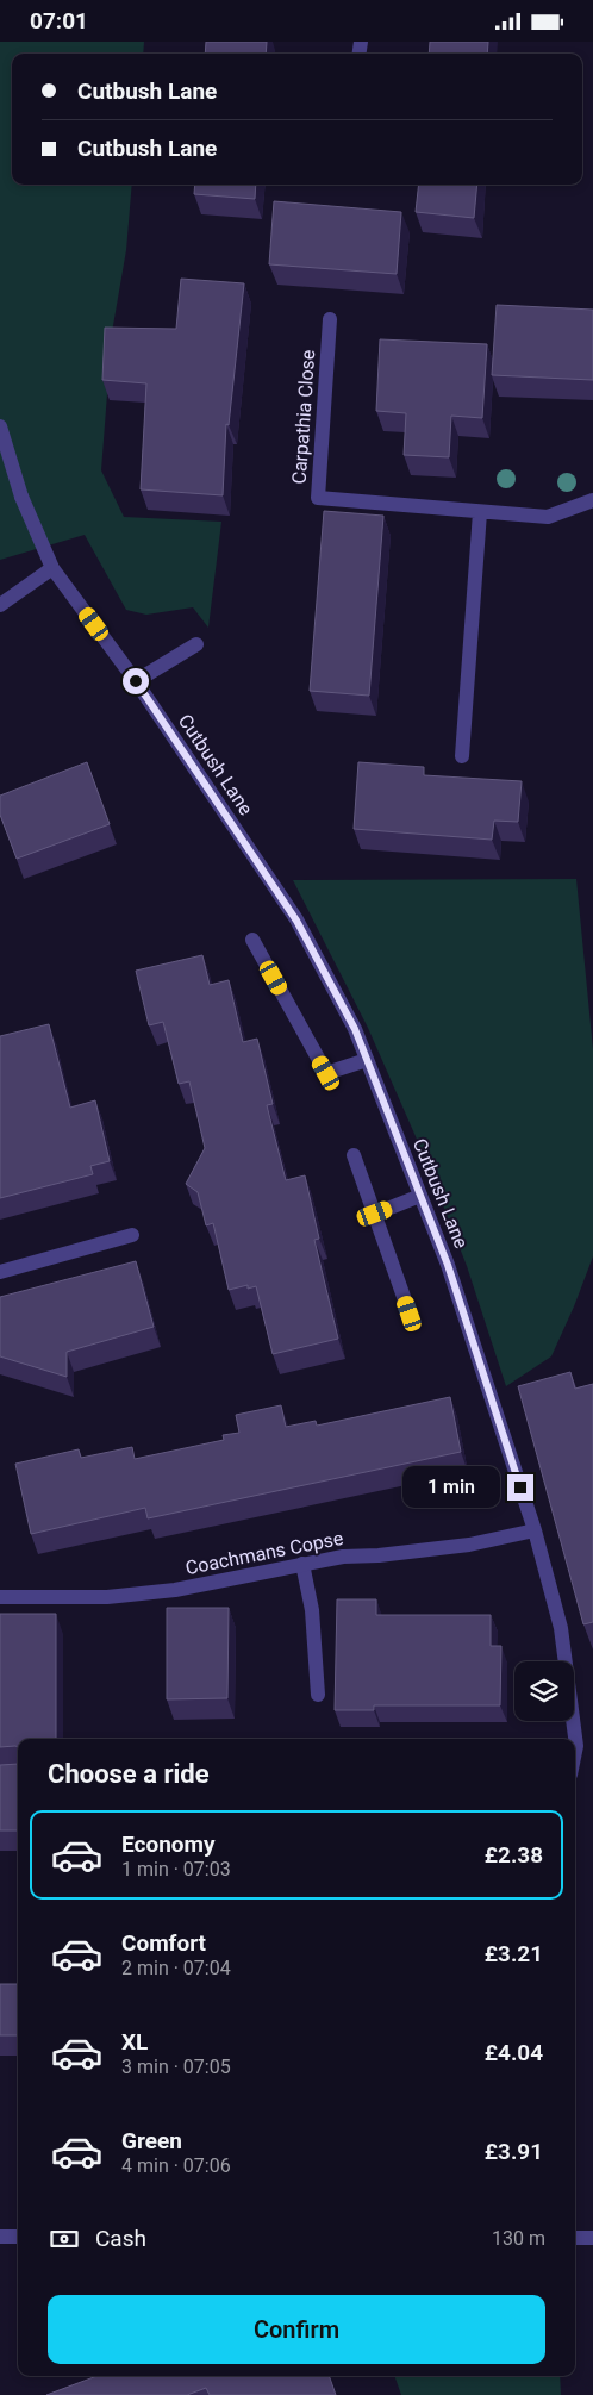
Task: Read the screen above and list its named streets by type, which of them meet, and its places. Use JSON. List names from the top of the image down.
{
  "streets": {
    "street": ["Carpathia Close", "Cutbush Lane", "Coachmans Copse"]
  },
  "crossings": [
    ["Cutbush Lane", "Coachmans Copse"]
  ],
  "page": {
    "status": "07:01",
    "banner": ["Cutbush Lane", "Cutbush Lane"],
    "bubble": "1 min",
    "heading": "Choose a ride",
    "list": [
      {
        "name": "Economy",
        "note": "1 min · 07:03",
        "value": "£2.38"
      },
      {
        "name": "Comfort",
        "note": "2 min · 07:04",
        "value": "£3.21"
      },
      {
        "name": "XL",
        "note": "3 min · 07:05",
        "value": "£4.04"
      },
      {
        "name": "Green",
        "note": "4 min · 07:06",
        "value": "£3.91"
      }
    ],
    "pay": ["Cash", "130 m"],
    "buttons": "Confirm"
  }
}
